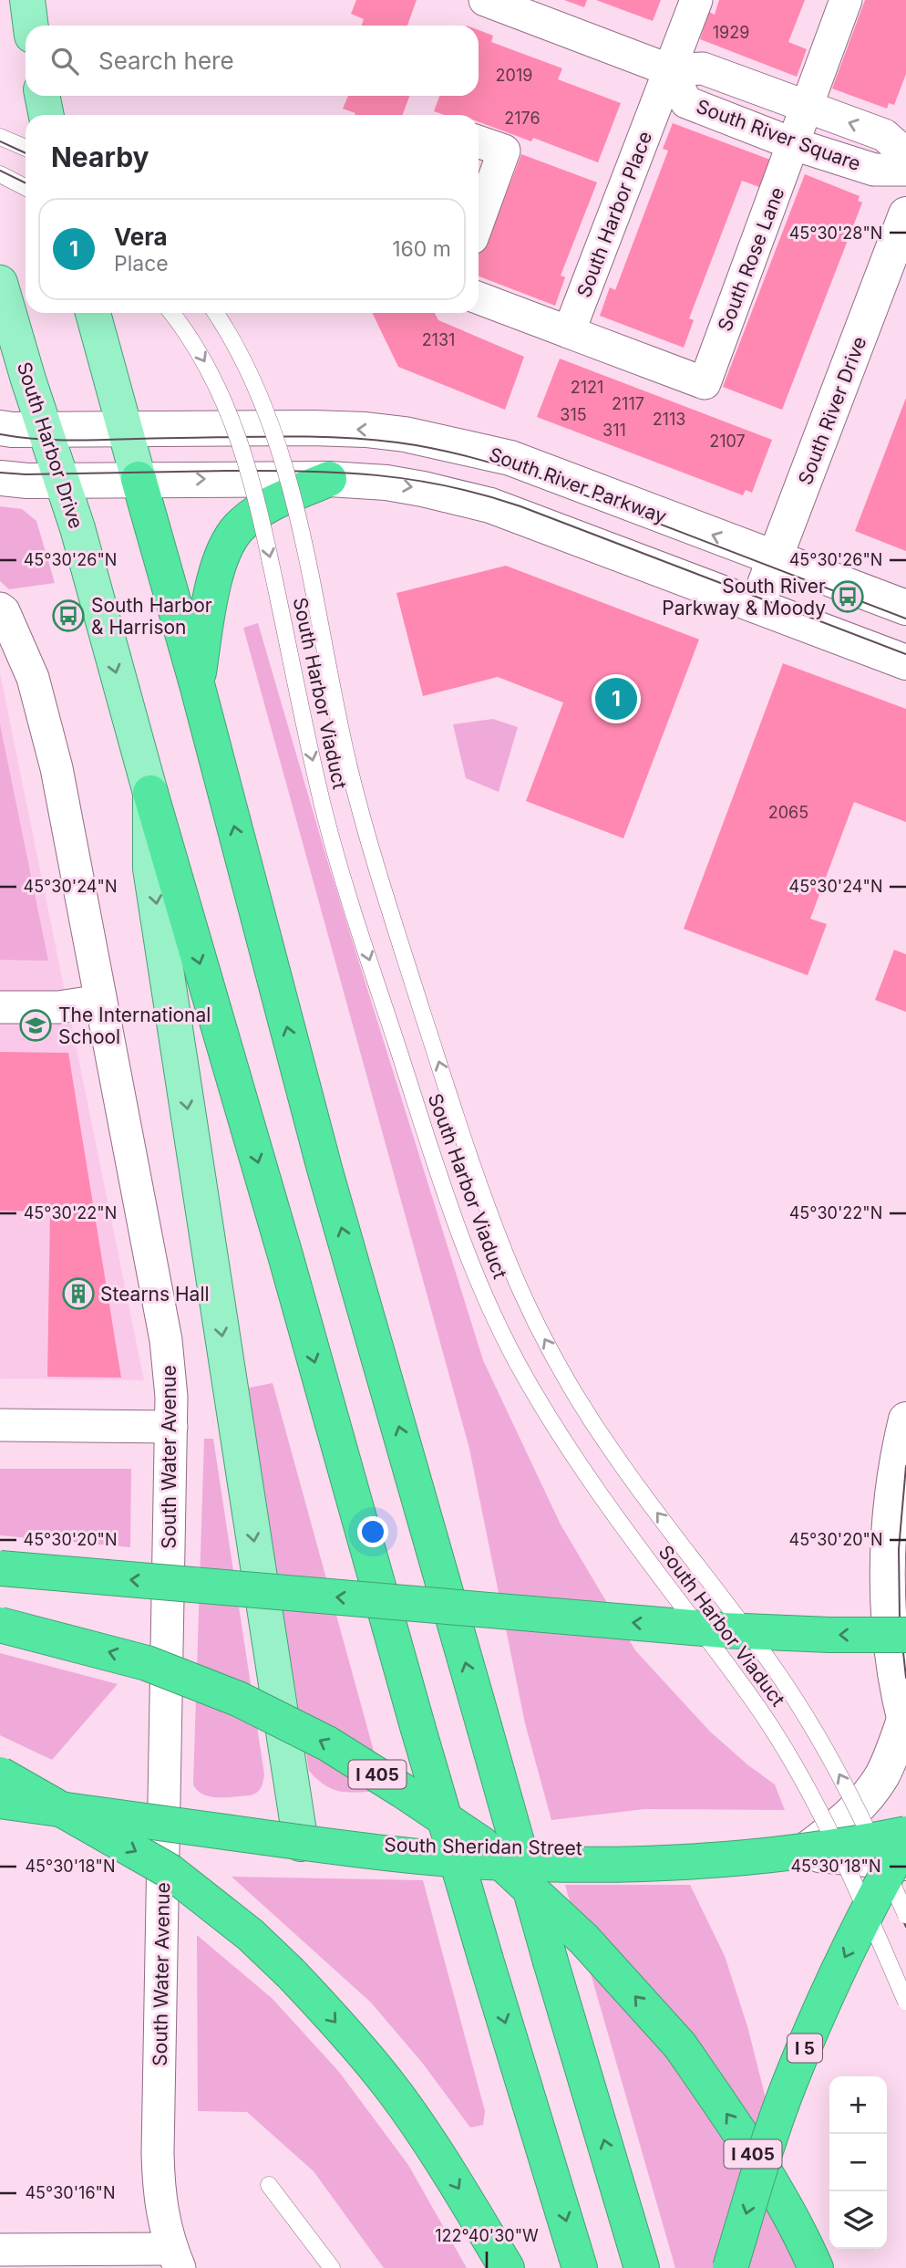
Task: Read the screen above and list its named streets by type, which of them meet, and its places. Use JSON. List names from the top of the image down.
{
  "streets": {
    "highway": ["I 405", "I 5"],
    "main road": ["South Harbor Drive"],
    "street": [
      "South River Square",
      "South Harbor Place",
      "South Rose Lane",
      "South River Drive",
      "South River Parkway",
      "South Water Avenue",
      "South Sheridan Street"
    ],
    "lane": ["South Harbor Viaduct"]
  },
  "crossings": [
    ["South River Square", "South Harbor Place"],
    ["South River Square", "South Rose Lane"],
    ["South Harbor Place", "South Rose Lane"],
    ["South River Drive", "South River Parkway"],
    ["South Harbor Drive", "South River Parkway"],
    ["South Harbor Drive", "South Sheridan Street"],
    ["South Water Avenue", "South Sheridan Street"]
  ],
  "one_way": ["South Harbor Drive"],
  "places": {
    "bus stop": ["South River Parkway & Moody", "South Harbor & Harrison"],
    "school or university": ["The International School"],
    "building": ["Stearns Hall"]
  },
  "house_numbers": [
    "1929",
    "2019",
    "2176",
    "2131",
    "2121",
    "2117",
    "315",
    "2113",
    "311",
    "2107",
    "2065"
  ],
  "page": {
    "search": "Search here",
    "heading": "Nearby",
    "list": [
      {
        "mark": "1",
        "name": "Vera",
        "note": "Place",
        "value": "160 m"
      }
    ],
    "pins": "1",
    "map_buttons": ["+", "−"]
  },
  "coordinates": [
    "45°30'28\"N",
    "45°30'26\"N",
    "45°30'24\"N",
    "45°30'22\"N",
    "45°30'20\"N",
    "45°30'18\"N",
    "45°30'16\"N",
    "122°40'30\"W"
  ]
}
